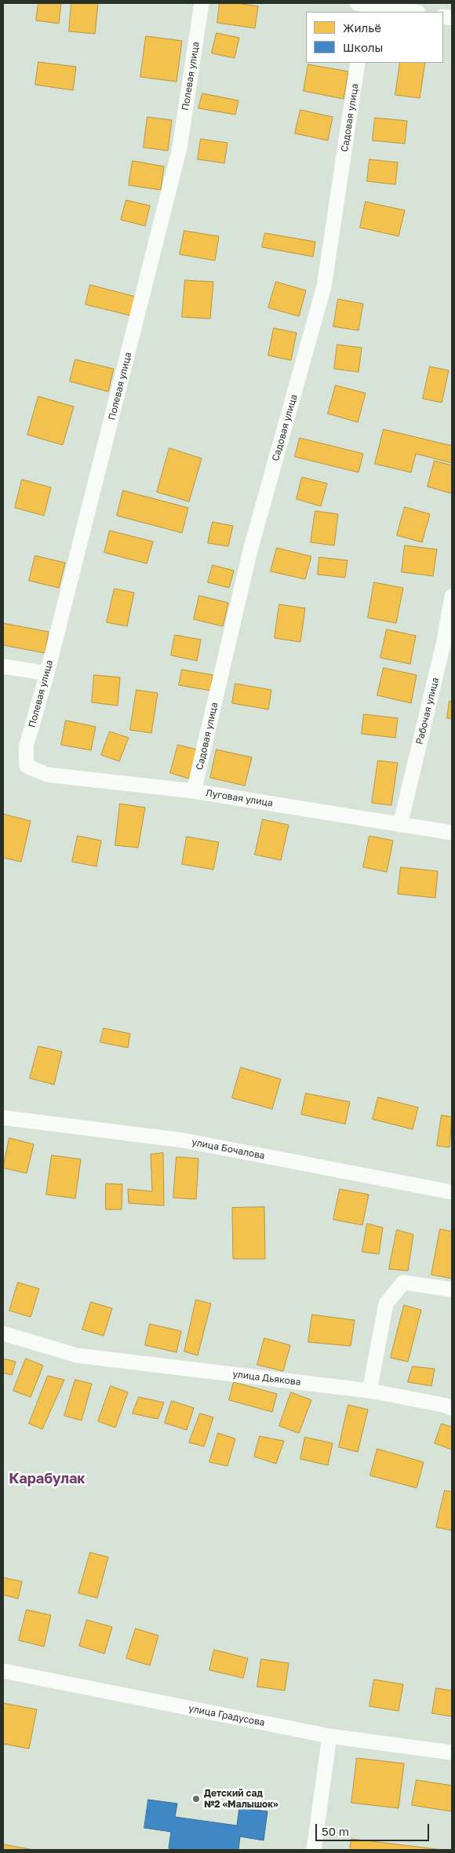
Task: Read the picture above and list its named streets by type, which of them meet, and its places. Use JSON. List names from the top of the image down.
{
  "streets": {
    "street": [
      "Полевая улица",
      "Садовая улица",
      "Рабочая улица",
      "Луговая улица",
      "улица Бочалова",
      "улица Дьякова",
      "улица Градусова"
    ]
  },
  "crossings": [
    ["Полевая улица", "Луговая улица"],
    ["Садовая улица", "Луговая улица"],
    ["Рабочая улица", "Луговая улица"]
  ],
  "districts": ["Карабулак"],
  "places": ["Детский сад №2 «Малышок»"],
  "legend": ["Жильё", "Школы"],
  "scale_bar": "50 m"
}
